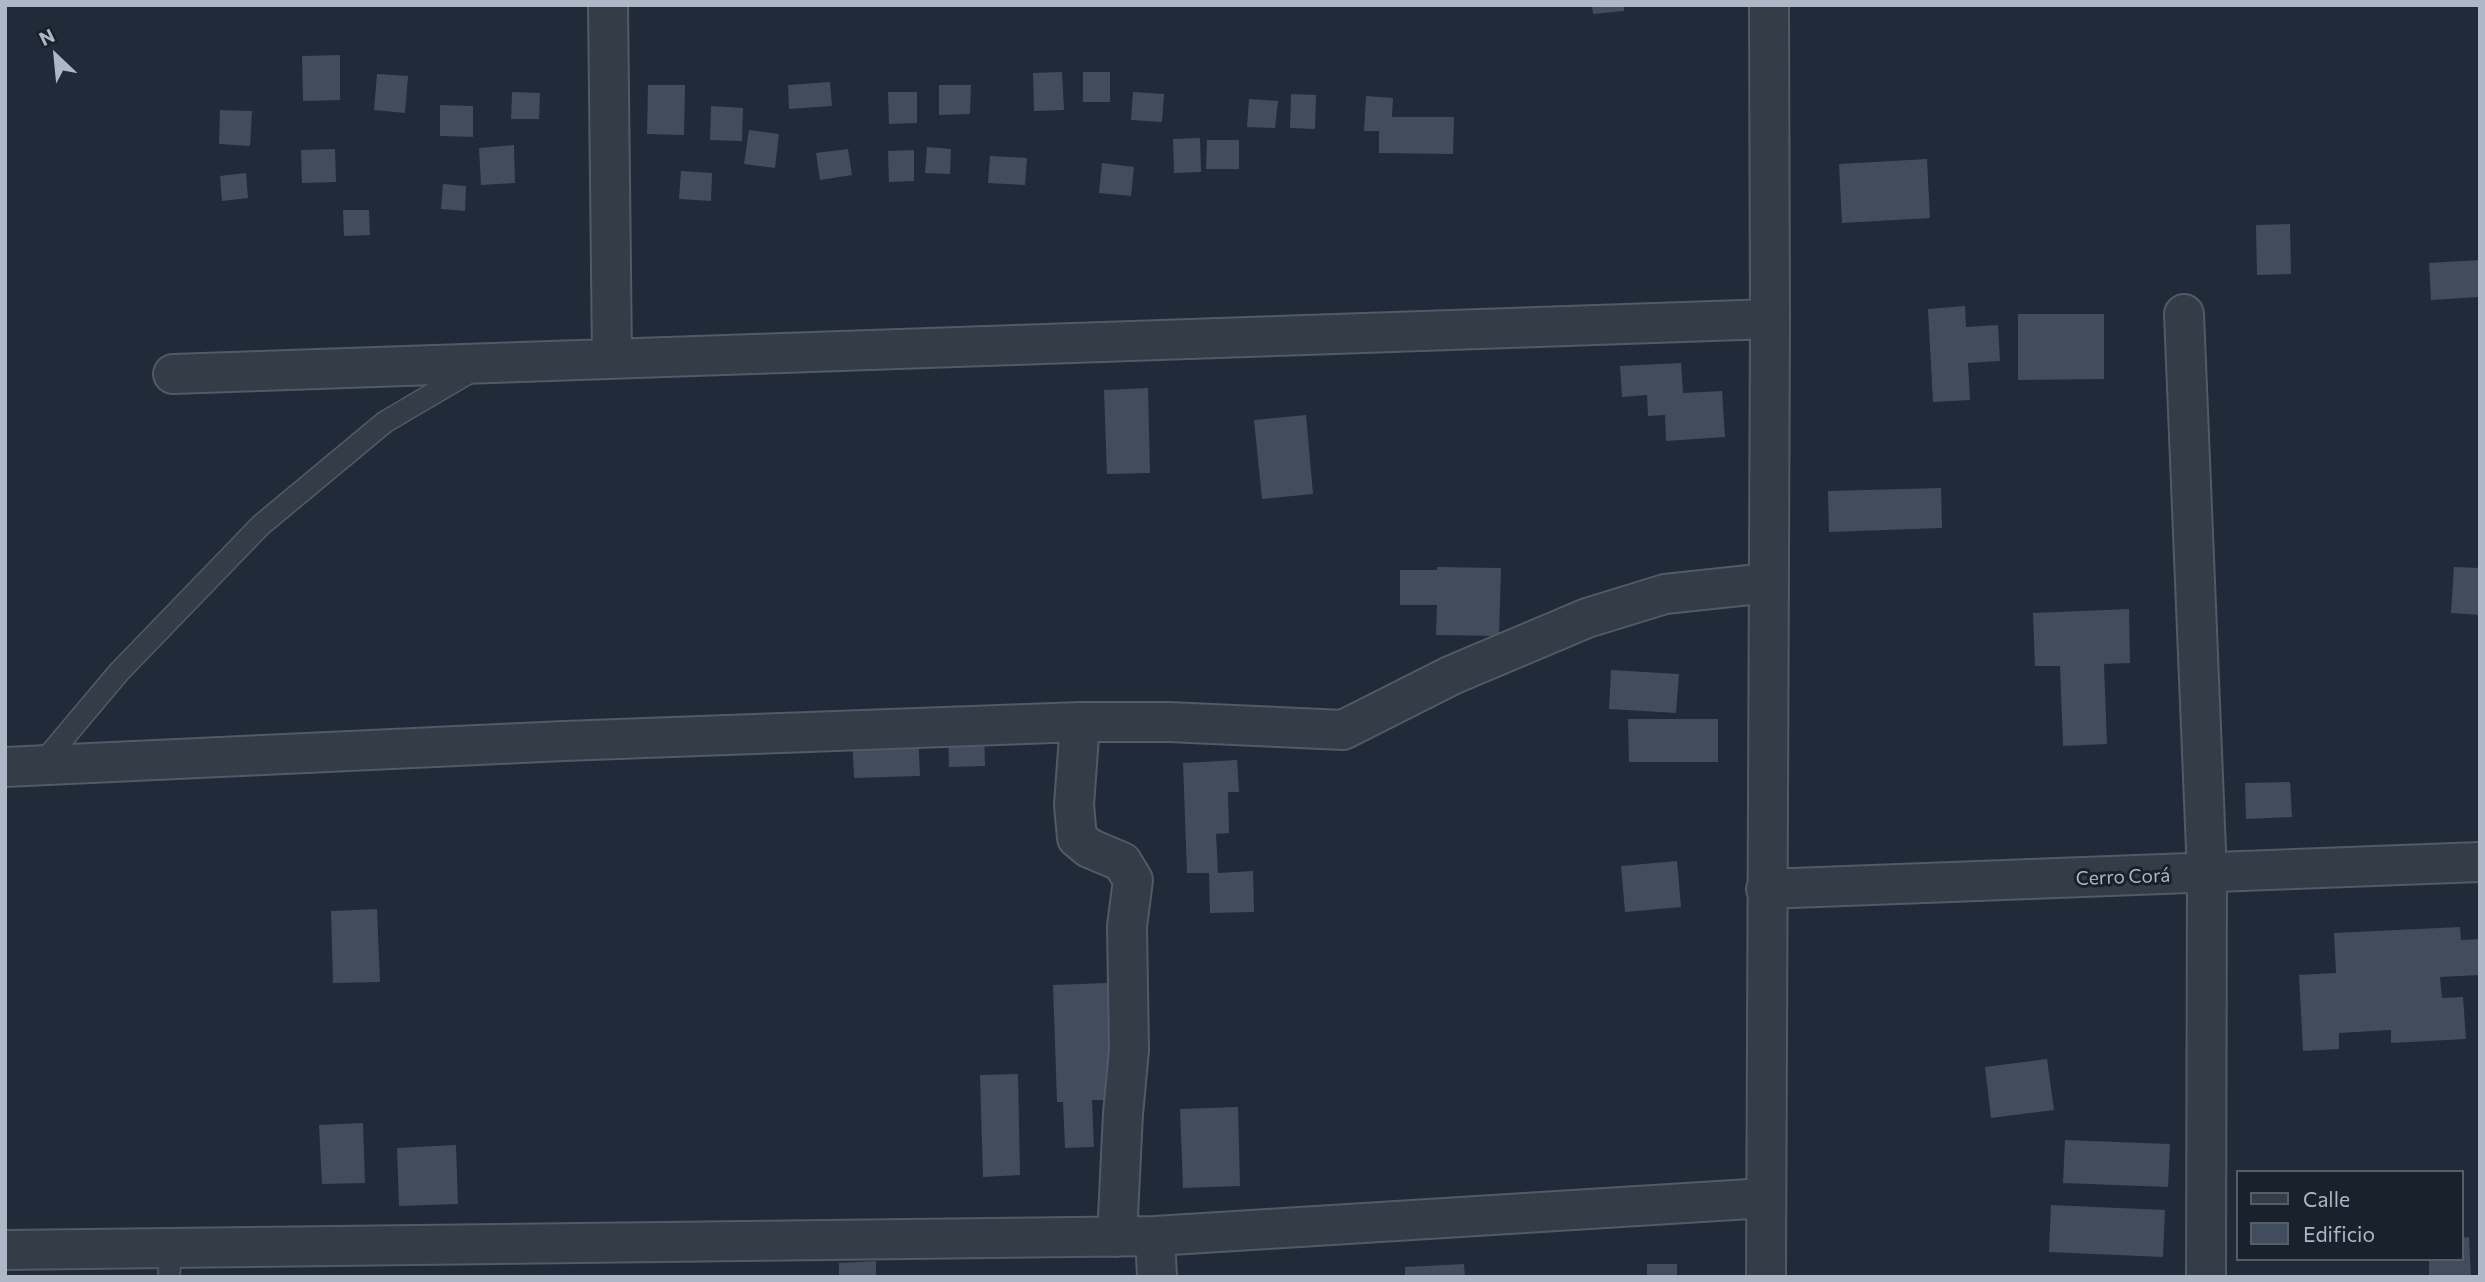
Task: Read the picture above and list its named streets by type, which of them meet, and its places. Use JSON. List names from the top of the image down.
{
  "streets": {
    "street": ["Cerro Corá"]
  },
  "legend": ["Calle", "Edificio"],
  "north": "top left"
}
